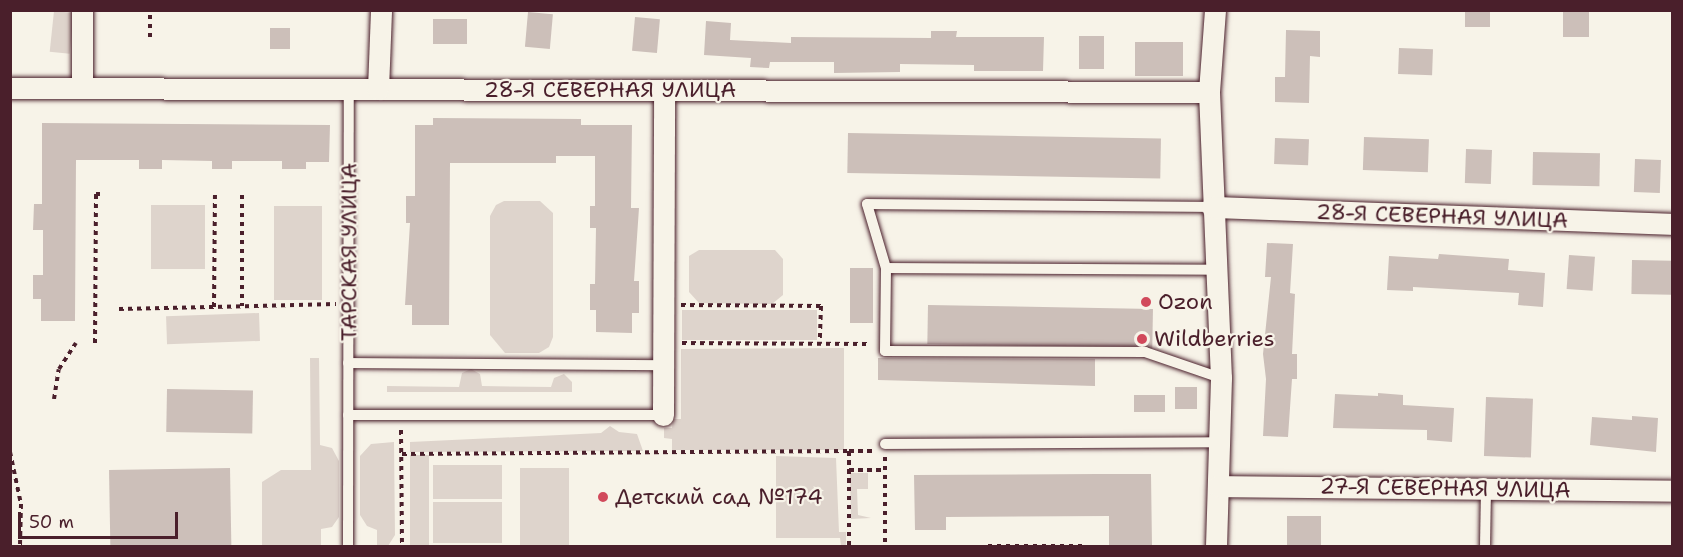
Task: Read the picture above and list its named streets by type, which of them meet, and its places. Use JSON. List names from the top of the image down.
{
  "streets": {
    "street": ["28-Я СЕВЕРНАЯ УЛИЦА", "27-Я СЕВЕРНАЯ УЛИЦА"],
    "lane": ["ТАРСКАЯ УЛИЦА"]
  },
  "crossings": [
    ["28-Я СЕВЕРНАЯ УЛИЦА", "ТАРСКАЯ УЛИЦА"]
  ],
  "places": ["Ozon", "Wildberries", "Детский сад №174"],
  "scale_bar": "50 m"
}
